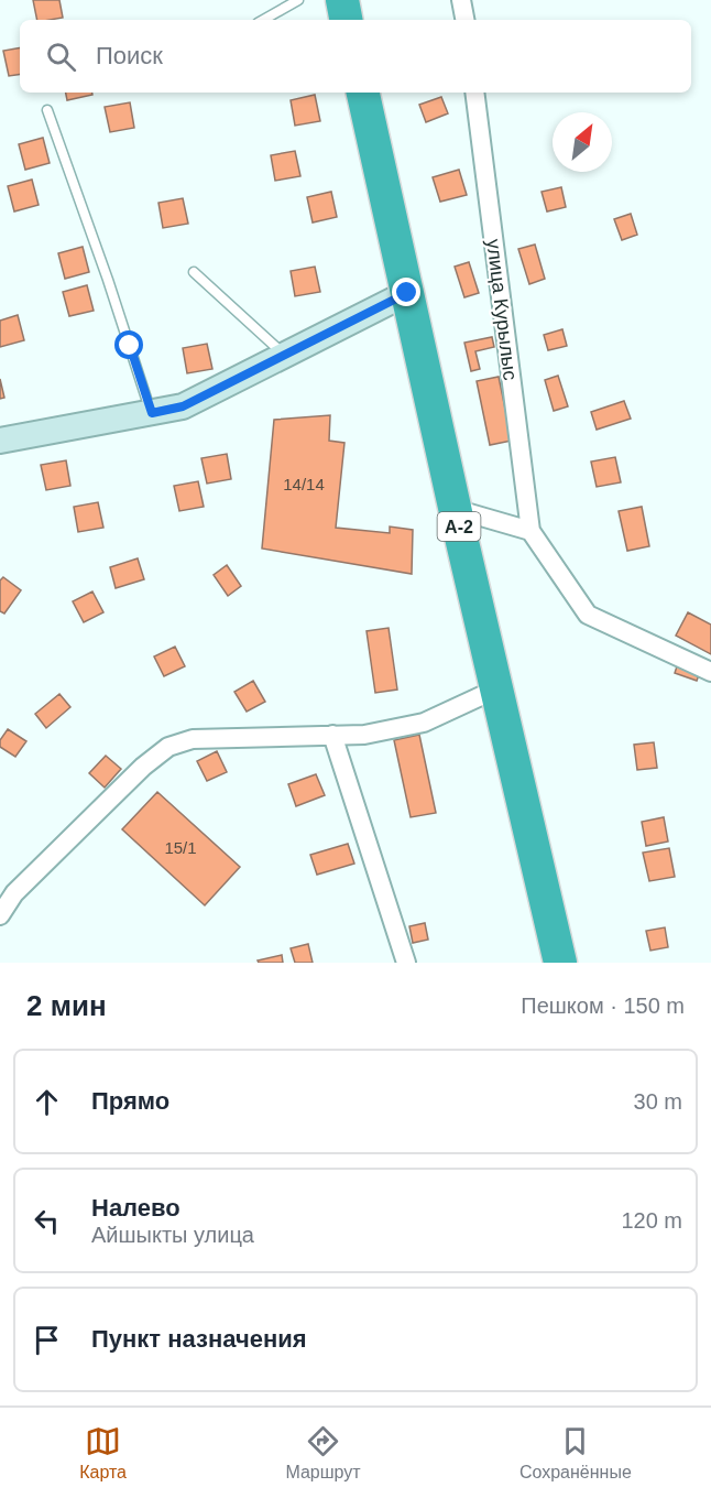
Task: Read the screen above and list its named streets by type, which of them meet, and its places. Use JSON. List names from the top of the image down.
{
  "streets": {
    "highway": ["A-2"],
    "street": ["улица Курылыс"]
  },
  "house_numbers": ["14/14", "15/1"],
  "north": "top right",
  "page": {
    "search": "Поиск",
    "heading": ["2 мин", "Пешком · 150 m"],
    "list": [
      ["Прямо", "30 m"],
      ["Налево", "Айшыкты улица", "120 m"],
      "Пункт назначения"
    ],
    "nav": ["Карта", "Маршрут", "Сохранённые"]
  }
}
